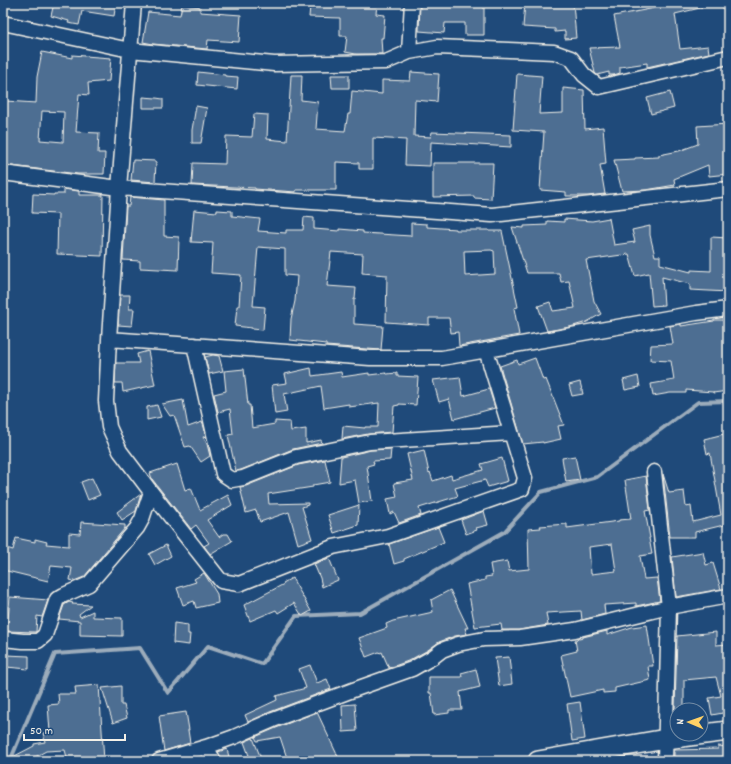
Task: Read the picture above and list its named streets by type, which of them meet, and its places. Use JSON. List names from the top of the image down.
{
  "scale_bar": "50 m",
  "north": "left"
}
